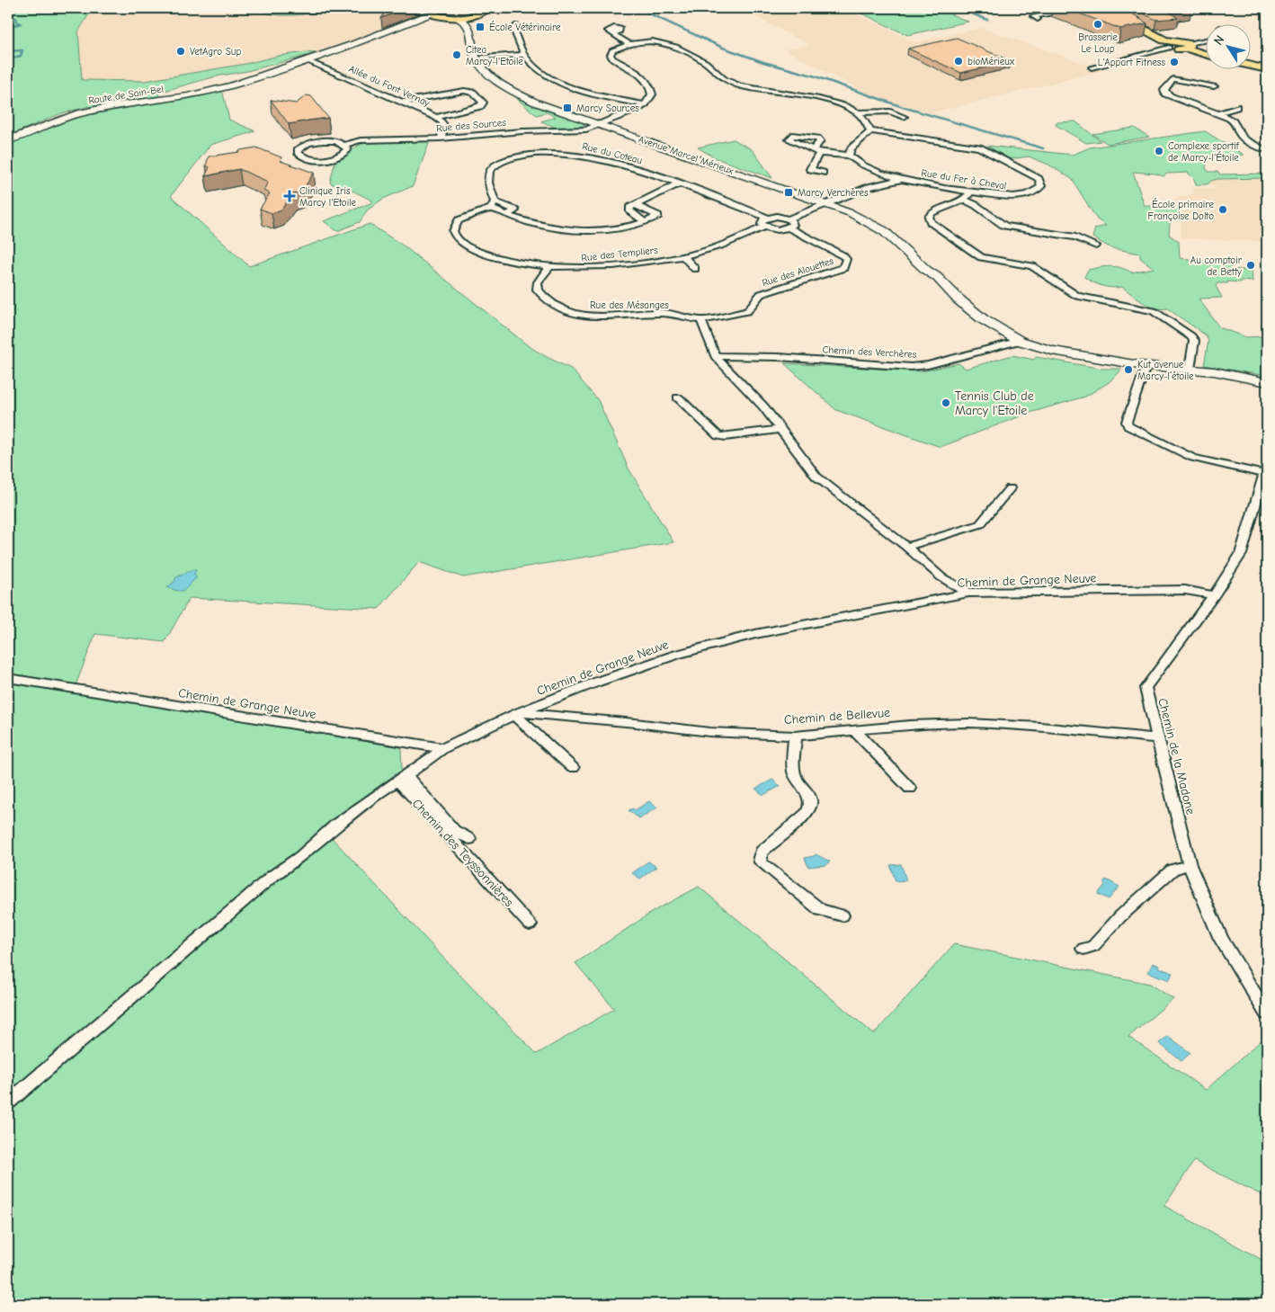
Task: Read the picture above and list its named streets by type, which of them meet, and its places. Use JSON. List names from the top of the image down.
{
  "streets": {
    "main road": ["Route de Sain-Bel", "Avenue Marcel Mérieux"],
    "street": [
      "Allée du Font Vernay",
      "Rue des Sources",
      "Rue du Coteau",
      "Rue du Fer à Cheval",
      "Rue des Templiers",
      "Rue des Alouettes",
      "Rue des Mésanges",
      "Chemin des Verchères",
      "Chemin de Grange Neuve",
      "Chemin de Bellevue",
      "Chemin de la Madone",
      "Chemin des Teyssonnières"
    ]
  },
  "crossings": [
    ["Allée du Font Vernay", "Route de Sain-Bel"],
    ["Allée du Font Vernay", "Rue des Sources"],
    ["Route de Sain-Bel", "Avenue Marcel Mérieux"],
    ["Rue des Sources", "Avenue Marcel Mérieux"],
    ["Rue du Coteau", "Rue des Templiers"],
    ["Avenue Marcel Mérieux", "Chemin des Verchères"],
    ["Rue des Templiers", "Rue des Mésanges"],
    ["Rue des Alouettes", "Rue des Mésanges"],
    ["Chemin de Grange Neuve", "Chemin de Bellevue"],
    ["Chemin de Grange Neuve", "Chemin de la Madone"],
    ["Chemin de Bellevue", "Chemin de la Madone"]
  ],
  "places": {
    "other": [
      "Brasserie Le Loup",
      "VetAgro Sup",
      "Citea Marcy-l'Etoile",
      "bioMérieux",
      "L'Appart Fitness",
      "Complexe sportif de Marcy-l'Étoile",
      "École primaire Françoise Dolto",
      "Au comptoir de Betty",
      "Kut avenue Marcy-l’étoile",
      "Tennis Club de Marcy l'Etoile"
    ],
    "transit": ["École Vétérinaire", "Marcy Sources", "Marcy Verchères"],
    "health": ["Clinique Iris Marcy l'Etoile"]
  },
  "north": "top left"
}
